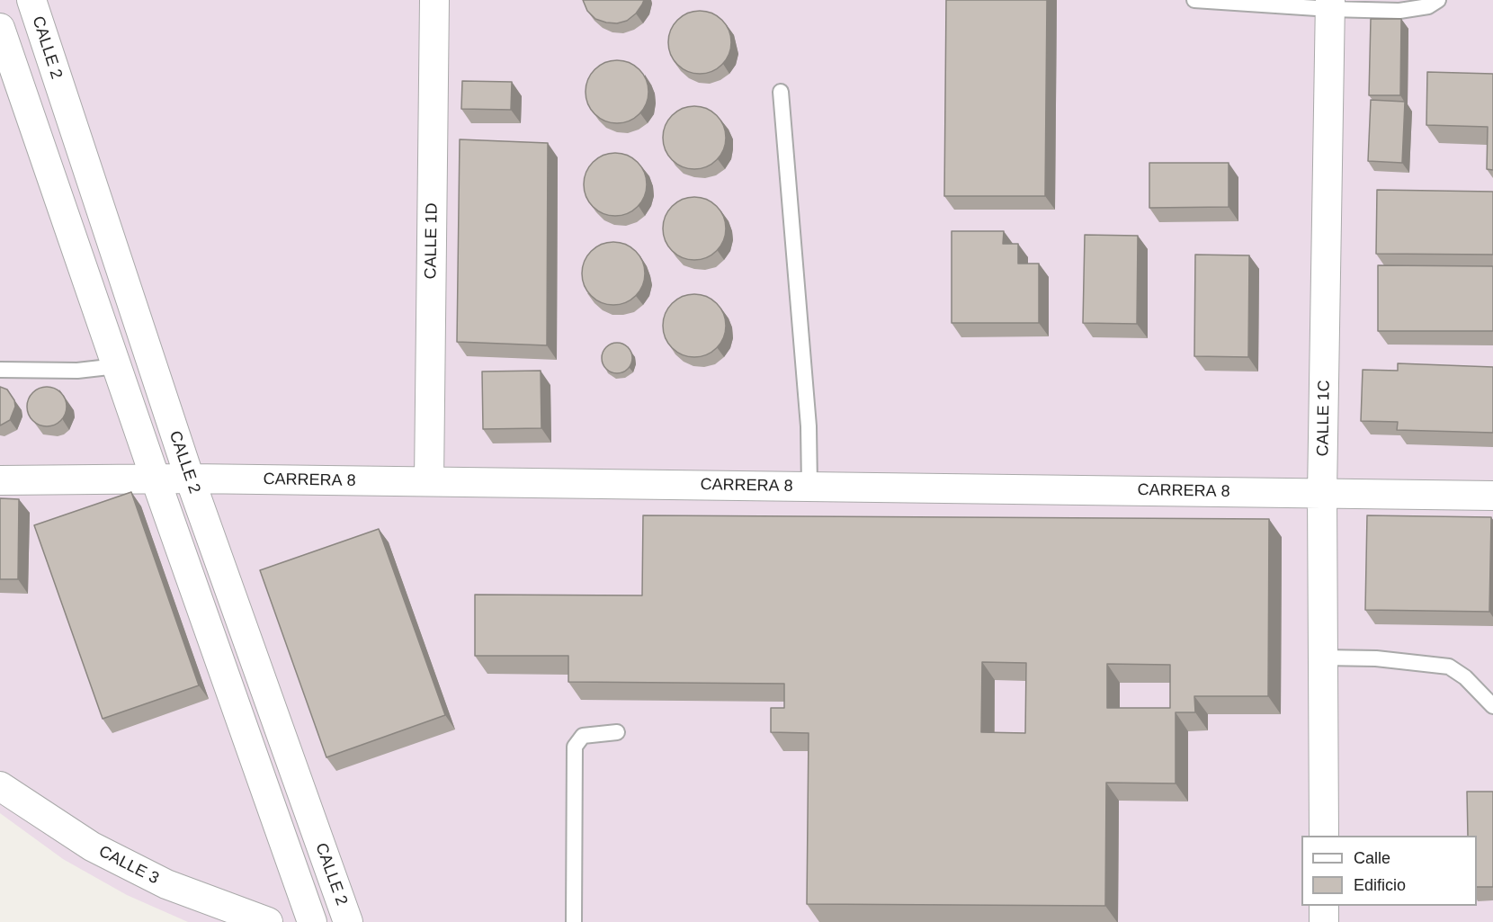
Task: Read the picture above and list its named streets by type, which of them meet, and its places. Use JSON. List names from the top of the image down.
{
  "streets": {
    "street": [
      "CALLE 2",
      "CALLE 1D",
      "CALLE 1C",
      "CARRERA 8",
      "CALLE 3"
    ]
  },
  "crossings": [
    ["CALLE 2", "CARRERA 8"],
    ["CALLE 1D", "CARRERA 8"],
    ["CALLE 1C", "CARRERA 8"]
  ],
  "legend": ["Calle", "Edificio"]
}
